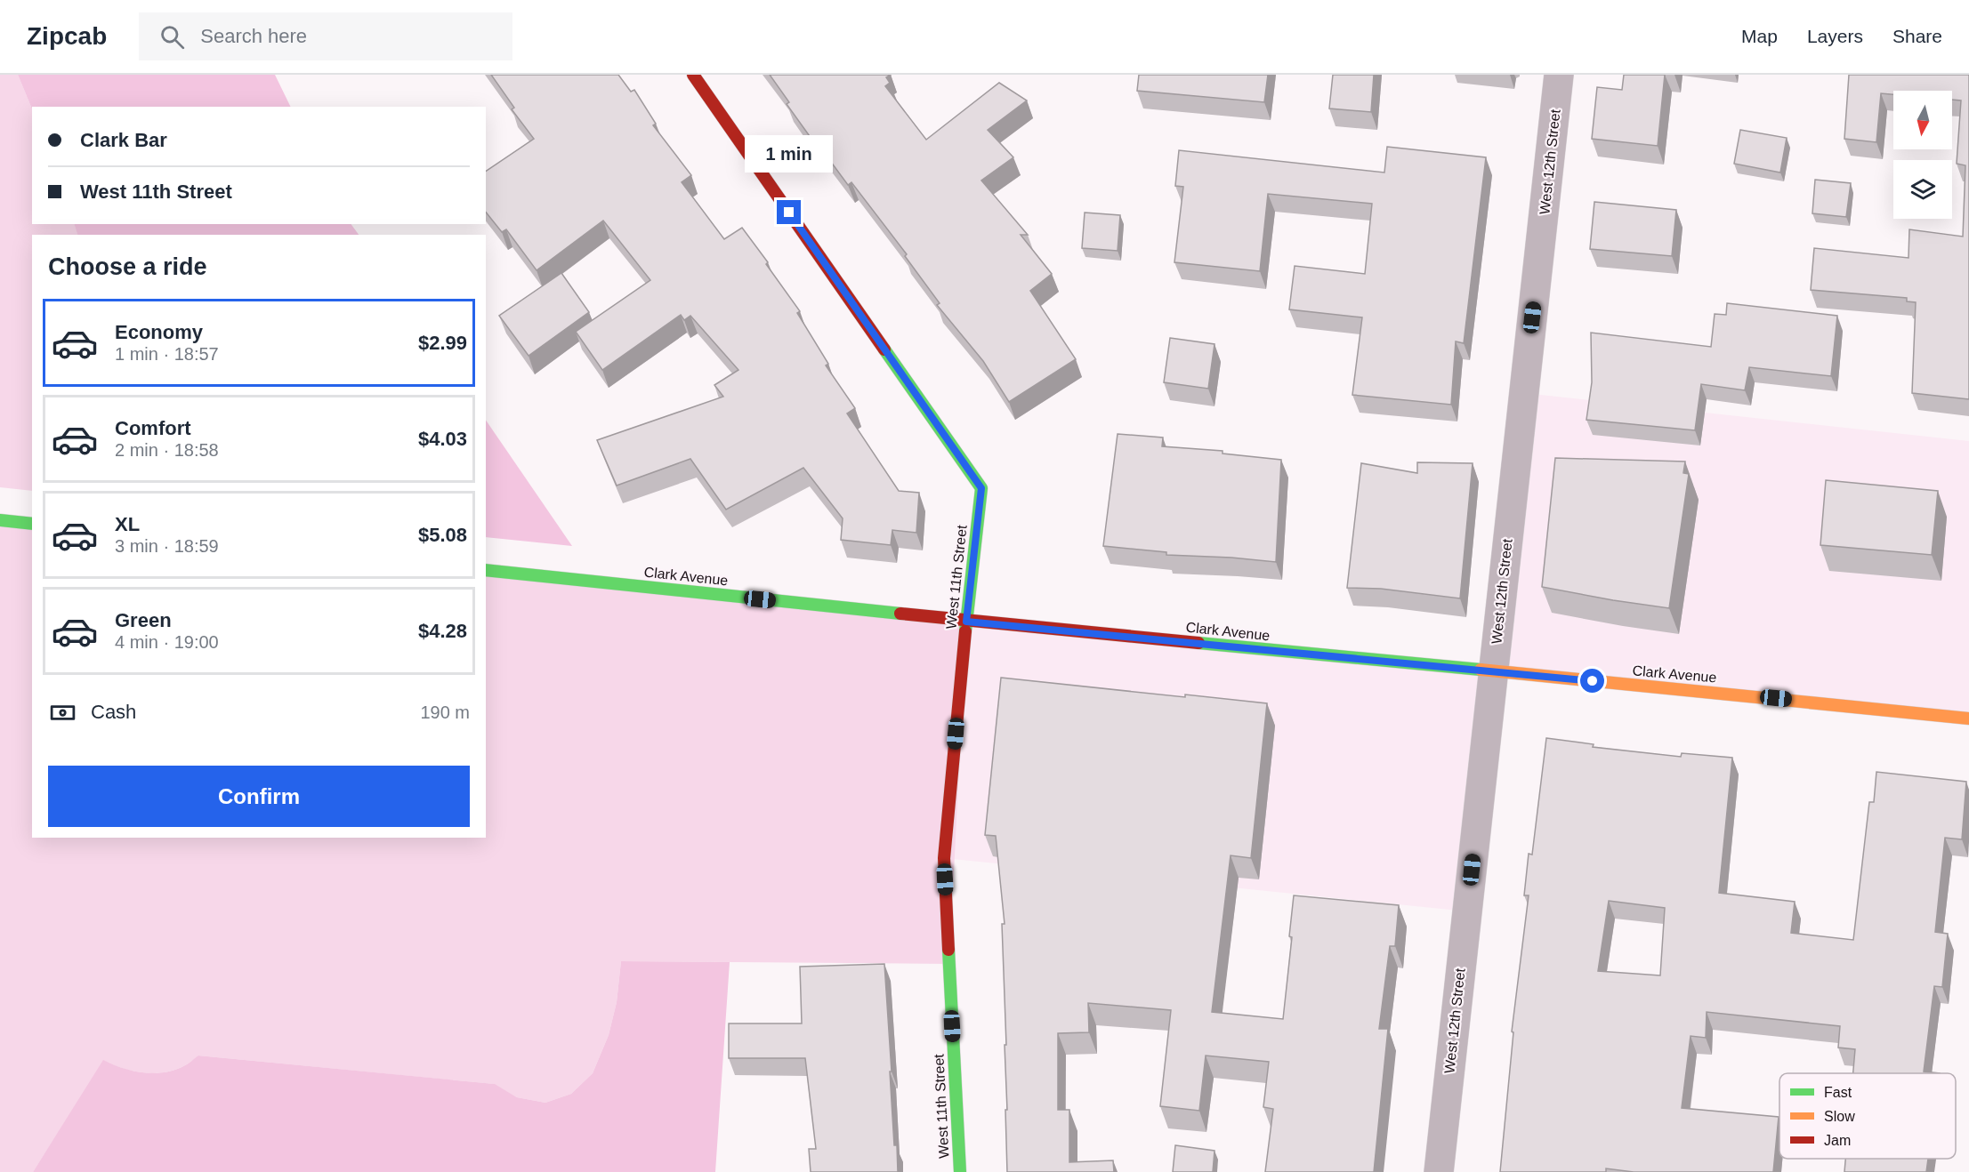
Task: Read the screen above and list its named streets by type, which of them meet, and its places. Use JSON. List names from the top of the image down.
{
  "streets": {
    "street": ["West 12th Street", "Clark Avenue", "West 11th Street"]
  },
  "crossings": [
    ["West 12th Street", "Clark Avenue"],
    ["Clark Avenue", "West 11th Street"]
  ],
  "legend": ["Fast", "Slow", "Jam"],
  "north": "bottom",
  "page": {
    "header": "Zipcab",
    "search": "Search here",
    "nav": ["Map", "Layers", "Share"],
    "banner": ["Clark Bar", "West 11th Street"],
    "bubble": "1 min",
    "heading": "Choose a ride",
    "list": [
      {
        "name": "Economy",
        "note": "1 min · 18:57",
        "value": "$2.99"
      },
      {
        "name": "Comfort",
        "note": "2 min · 18:58",
        "value": "$4.03"
      },
      {
        "name": "XL",
        "note": "3 min · 18:59",
        "value": "$5.08"
      },
      {
        "name": "Green",
        "note": "4 min · 19:00",
        "value": "$4.28"
      }
    ],
    "pay": ["Cash", "190 m"],
    "buttons": "Confirm"
  }
}
